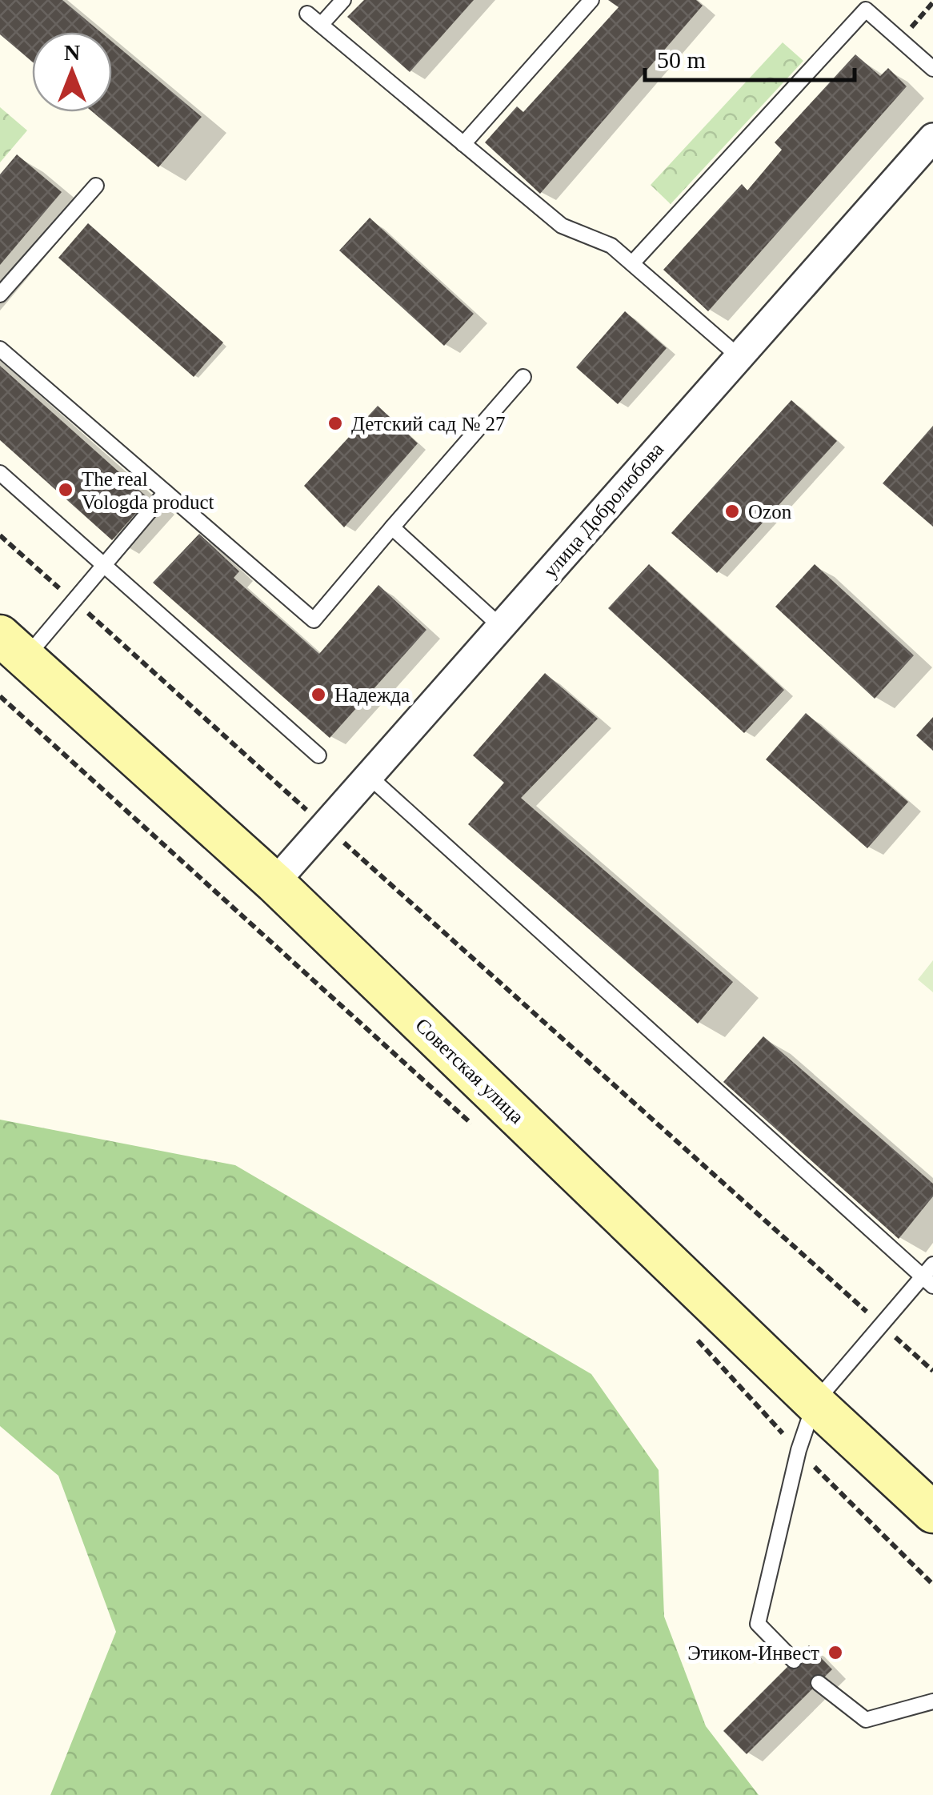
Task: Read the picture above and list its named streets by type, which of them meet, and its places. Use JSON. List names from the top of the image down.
{
  "streets": {
    "main road": ["Советская улица"],
    "street": ["улица Добролюбова"]
  },
  "crossings": [
    ["улица Добролюбова", "Советская улица"]
  ],
  "places": [
    "Детский сад № 27",
    "The real Vologda product",
    "Ozon",
    "Надежда",
    "Этиком-Инвест"
  ],
  "scale_bar": "50 m",
  "north": "top"
}
